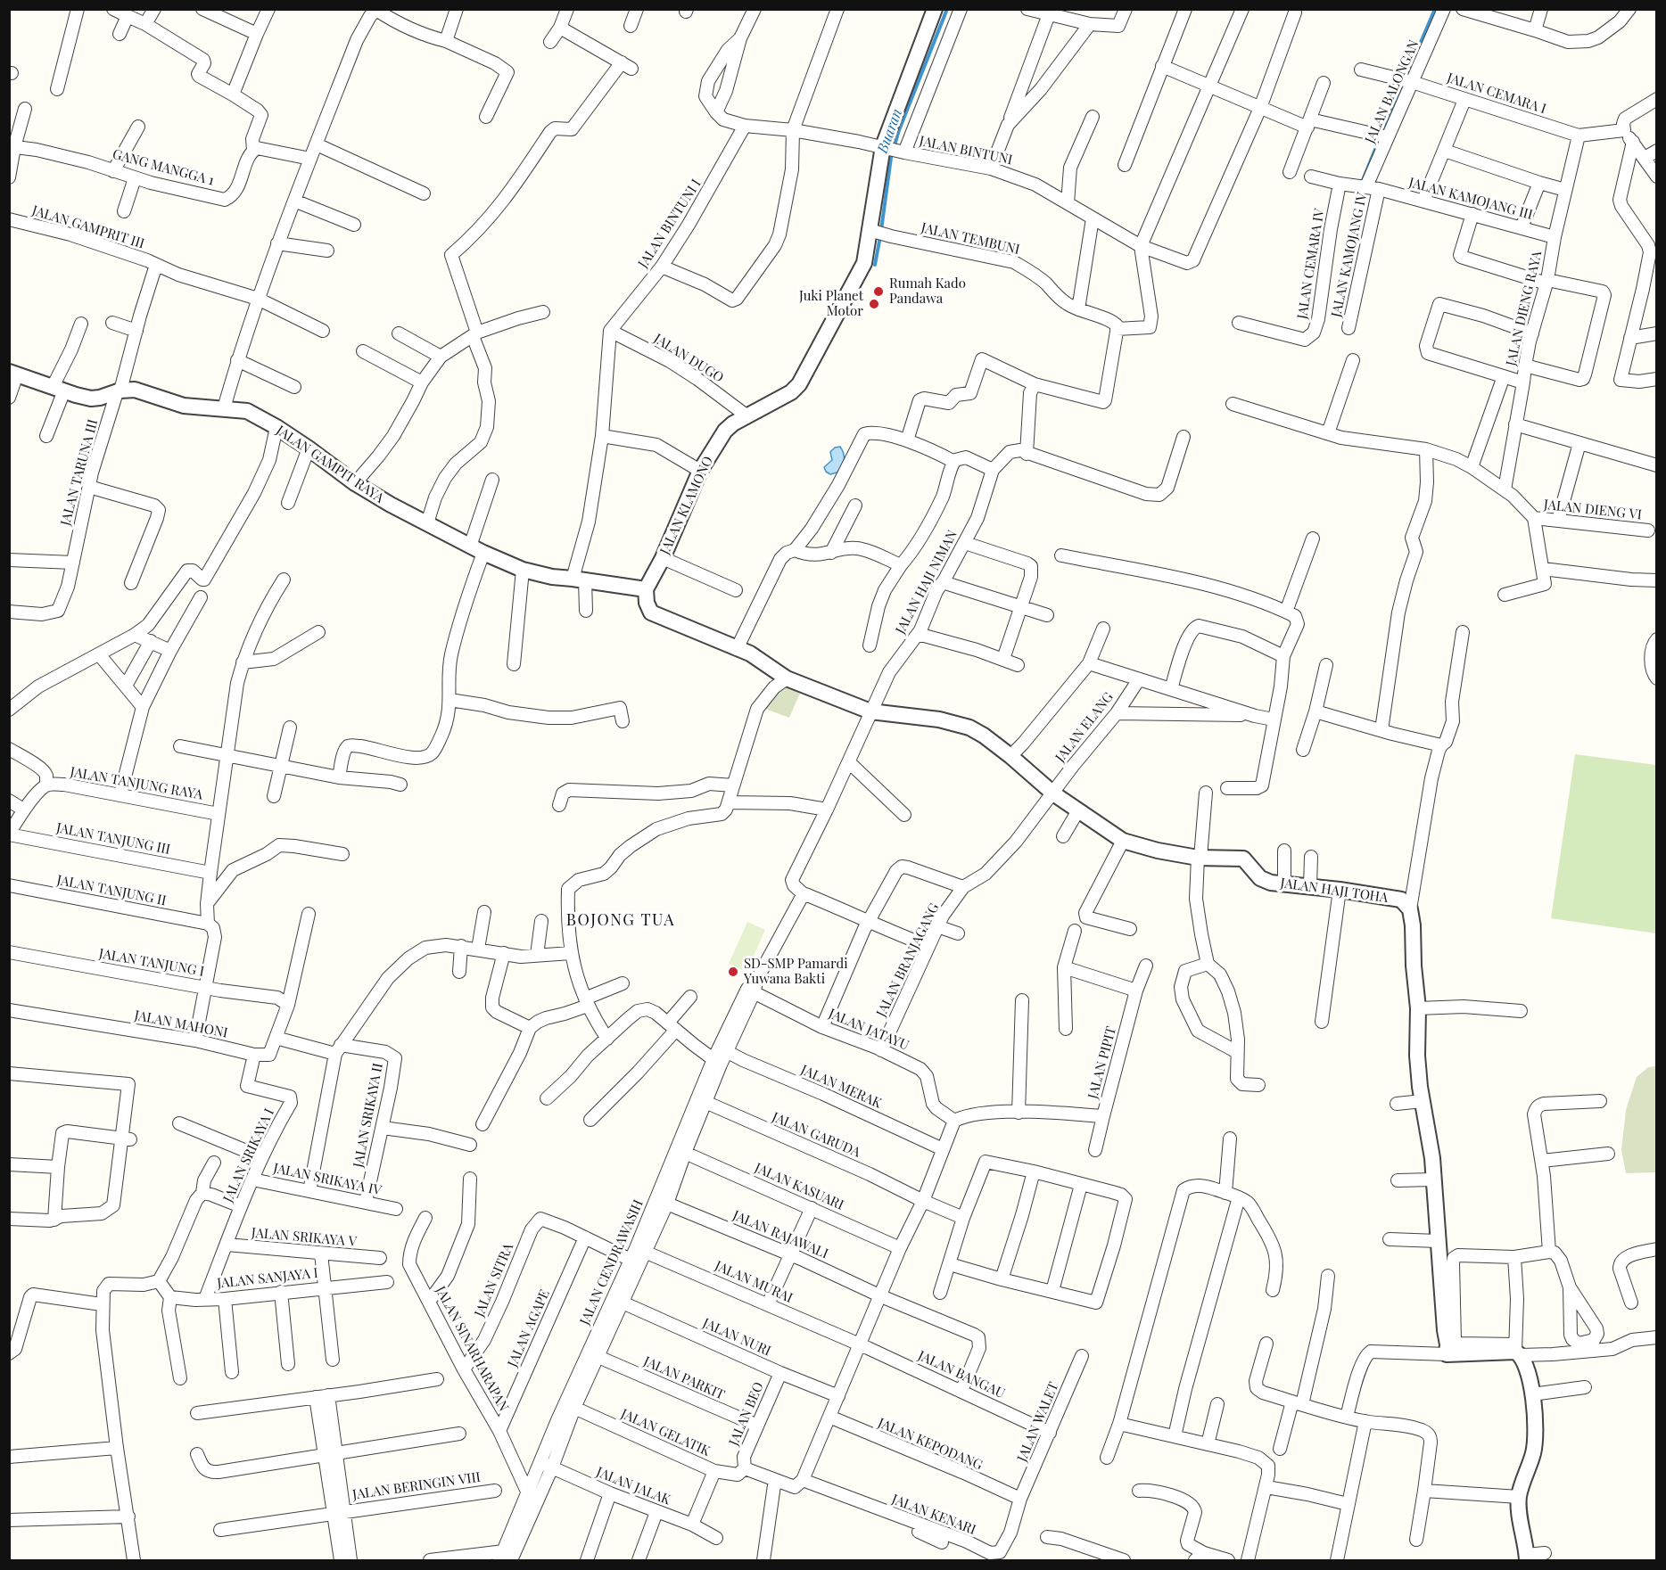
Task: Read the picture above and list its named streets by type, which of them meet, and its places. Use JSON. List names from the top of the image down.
{
  "streets": {
    "street": [
      "JALAN BALONGAN",
      "JALAN CEMARA I",
      "JALAN BINTUNI",
      "GANG MANGGA 1",
      "JALAN KAMOJANG III",
      "JALAN BINTUNI I",
      "JALAN GAMPRIT III",
      "JALAN TEMBUNI",
      "JALAN KAMOJANG IV",
      "JALAN CEMARA IV",
      "JALAN DIENG RAYA",
      "JALAN DUGO",
      "JALAN GAMPIT RAYA",
      "JALAN TARUNA III",
      "JALAN KLAMONO",
      "JALAN DIENG VI",
      "JALAN HAJI NIMAN",
      "JALAN ELANG",
      "JALAN TANJUNG RAYA",
      "JALAN TANJUNG III",
      "JALAN TANJUNG II",
      "JALAN HAJI TOHA",
      "JALAN BRANJAGANG",
      "JALAN TANJUNG I",
      "JALAN MAHONI",
      "JALAN JATAYU",
      "JALAN PIPIT",
      "JALAN MERAK",
      "JALAN SRIKAYA II",
      "JALAN GARUDA",
      "JALAN SRIKAYA I",
      "JALAN SRIKAYA IV",
      "JALAN KASUARI",
      "JALAN RAJAWALI",
      "JALAN SRIKAYA V",
      "JALAN CENDRAWASIH",
      "JALAN SANJAYA I",
      "JALAN SITRA",
      "JALAN MURAI",
      "JALAN AGAPE",
      "JALAN NURI",
      "JALAN SINARHARAPAN",
      "JALAN BANGAU",
      "JALAN PARKIT",
      "JALAN BEO",
      "JALAN WALET",
      "JALAN GELATIK",
      "JALAN KEPODANG",
      "JALAN BERINGIN VIII",
      "JALAN JALAK",
      "JALAN KENARI"
    ]
  },
  "crossings": [
    ["JALAN BALONGAN", "JALAN CEMARA I"],
    ["JALAN BALONGAN", "JALAN KAMOJANG III"],
    ["JALAN BALONGAN", "JALAN KAMOJANG IV"],
    ["JALAN CEMARA I", "JALAN DIENG RAYA"],
    ["JALAN BINTUNI", "JALAN BINTUNI I"],
    ["JALAN BINTUNI", "JALAN KLAMONO"],
    ["JALAN KAMOJANG III", "JALAN KAMOJANG IV"],
    ["JALAN KAMOJANG III", "JALAN CEMARA IV"],
    ["JALAN KAMOJANG III", "JALAN DIENG RAYA"],
    ["JALAN BINTUNI I", "JALAN DUGO"],
    ["JALAN GAMPRIT III", "JALAN GAMPIT RAYA"],
    ["JALAN GAMPRIT III", "JALAN TARUNA III"],
    ["JALAN TEMBUNI", "JALAN KLAMONO"],
    ["JALAN DUGO", "JALAN KLAMONO"],
    ["JALAN GAMPIT RAYA", "JALAN TARUNA III"],
    ["JALAN GAMPIT RAYA", "JALAN KLAMONO"],
    ["JALAN GAMPIT RAYA", "JALAN HAJI TOHA"],
    ["JALAN KLAMONO", "JALAN HAJI TOHA"],
    ["JALAN HAJI NIMAN", "JALAN HAJI TOHA"],
    ["JALAN HAJI NIMAN", "JALAN CENDRAWASIH"],
    ["JALAN ELANG", "JALAN HAJI TOHA"],
    ["JALAN ELANG", "JALAN BRANJAGANG"],
    ["JALAN HAJI TOHA", "JALAN BRANJAGANG"],
    ["JALAN BRANJAGANG", "JALAN JATAYU"],
    ["JALAN MAHONI", "JALAN SRIKAYA I"],
    ["JALAN JATAYU", "JALAN PIPIT"],
    ["JALAN JATAYU", "JALAN CENDRAWASIH"],
    ["JALAN MERAK", "JALAN CENDRAWASIH"],
    ["JALAN SRIKAYA II", "JALAN SRIKAYA IV"],
    ["JALAN GARUDA", "JALAN CENDRAWASIH"],
    ["JALAN SRIKAYA I", "JALAN SRIKAYA IV"],
    ["JALAN SRIKAYA I", "JALAN SRIKAYA V"],
    ["JALAN SRIKAYA I", "JALAN SANJAYA I"],
    ["JALAN KASUARI", "JALAN CENDRAWASIH"],
    ["JALAN RAJAWALI", "JALAN CENDRAWASIH"],
    ["JALAN RAJAWALI", "JALAN BANGAU"],
    ["JALAN CENDRAWASIH", "JALAN MURAI"],
    ["JALAN CENDRAWASIH", "JALAN NURI"],
    ["JALAN CENDRAWASIH", "JALAN SINARHARAPAN"],
    ["JALAN CENDRAWASIH", "JALAN PARKIT"],
    ["JALAN CENDRAWASIH", "JALAN GELATIK"],
    ["JALAN CENDRAWASIH", "JALAN JALAK"],
    ["JALAN SITRA", "JALAN AGAPE"],
    ["JALAN SITRA", "JALAN SINARHARAPAN"],
    ["JALAN MURAI", "JALAN BANGAU"],
    ["JALAN AGAPE", "JALAN SINARHARAPAN"],
    ["JALAN NURI", "JALAN BEO"],
    ["JALAN BANGAU", "JALAN WALET"],
    ["JALAN PARKIT", "JALAN BEO"],
    ["JALAN BEO", "JALAN GELATIK"],
    ["JALAN WALET", "JALAN KEPODANG"],
    ["JALAN WALET", "JALAN KENARI"],
    ["JALAN KEPODANG", "JALAN KENARI"]
  ],
  "districts": ["BOJONG TUA"],
  "water": ["Buaran"],
  "places": ["Rumah Kado Pandawa", "Juki Planet Motor", "SD-SMP Pamardi Yuwana Bakti"]
}
